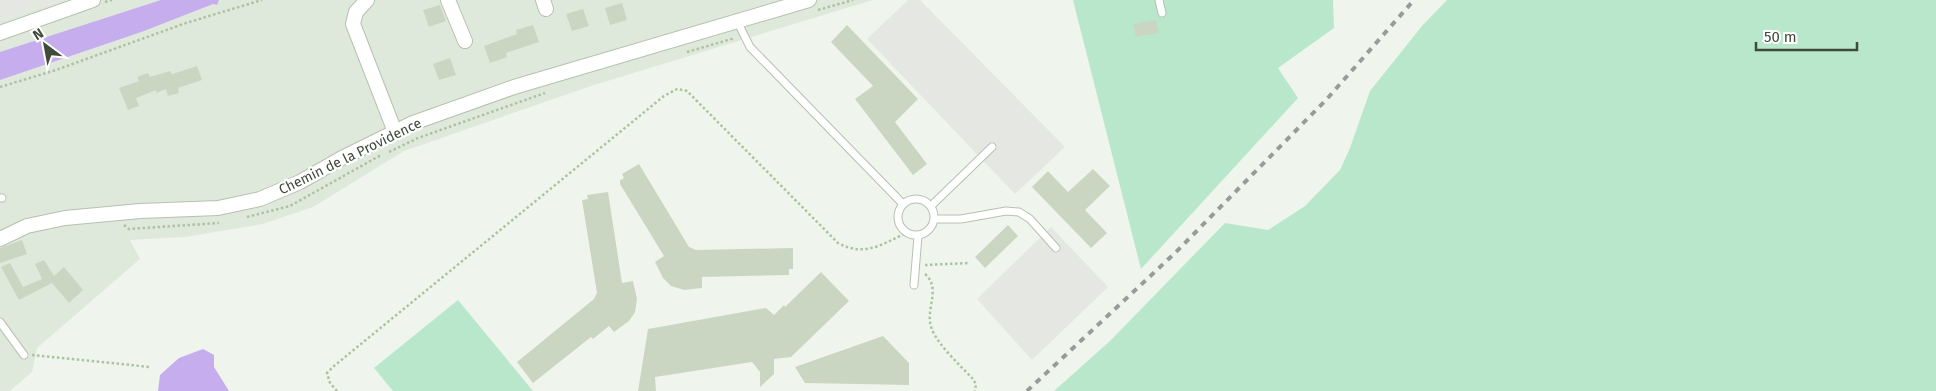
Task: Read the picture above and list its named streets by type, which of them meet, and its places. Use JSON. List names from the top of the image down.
{
  "streets": {
    "street": ["Chemin de la Providence"]
  },
  "scale_bar": "50 m",
  "north": "top left"
}
